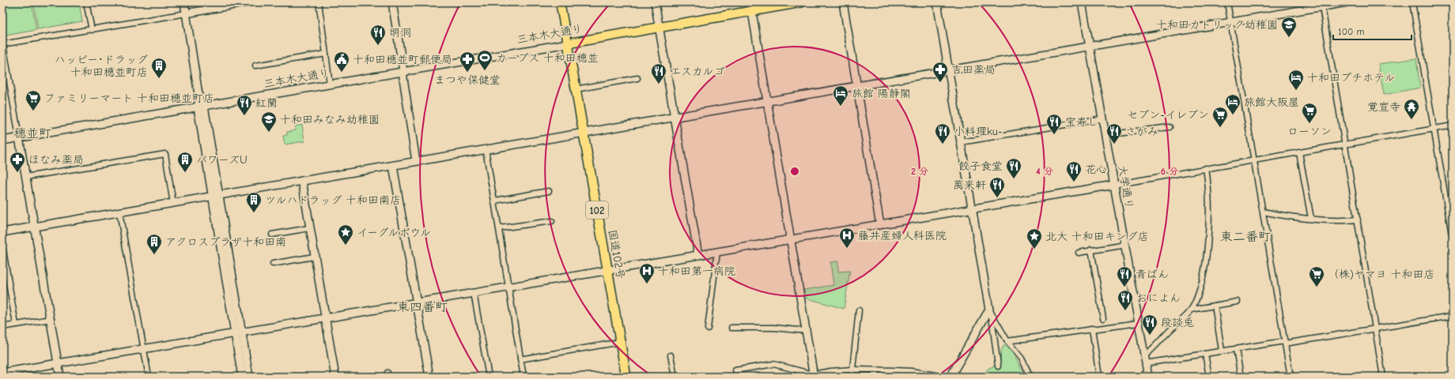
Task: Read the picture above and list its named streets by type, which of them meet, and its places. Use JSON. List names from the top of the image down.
{
  "streets": {
    "highway": ["三本木大通り", "102", "国道102号"],
    "street": ["大学通り"]
  },
  "crossings": [
    ["三本木大通り", "国道102号"]
  ],
  "districts": ["穂並町", "東二番町", "東四番町"],
  "places": {
    "school or university": ["十和田カトリック幼稚園", "十和田みなみ幼稚園"],
    "restaurant": [
      "明洞",
      "エスカルゴ",
      "紅蘭",
      "宝寿し",
      "小料理ku-",
      "さがみ",
      "餃子食堂",
      "花心",
      "萬来軒",
      "青ばん",
      "おによん",
      "段談兎"
    ],
    "sports": ["カーブス 十和田穂並"],
    "public building": ["十和田穂並町郵便局"],
    "pharmacy": ["まつや保健堂", "吉田薬局", "ほなみ薬局"],
    "building": [
      "ハッピー･ドラッグ 十和田穂並町店",
      "パワーズU",
      "ツルハドラッグ 十和田南店",
      "アクロスプラザ十和田南"
    ],
    "hotel": ["十和田プチホテル", "旅館 陽静閣", "旅館大阪屋"],
    "supermarket": [
      "ファミリーマート 十和田穂並町店",
      "ローソン",
      "セブン-イレブン",
      "（株)ヤマヨ 十和田店"
    ],
    "temple": ["覚宣寺"],
    "place": ["イーグルボウル", "北大 十和田キング店"],
    "hospital": ["藤井産婦人科医院", "十和田第一病院"]
  },
  "scale_bar": "100 m",
  "rings": ["2 分", "4 分", "6 分"]
}
